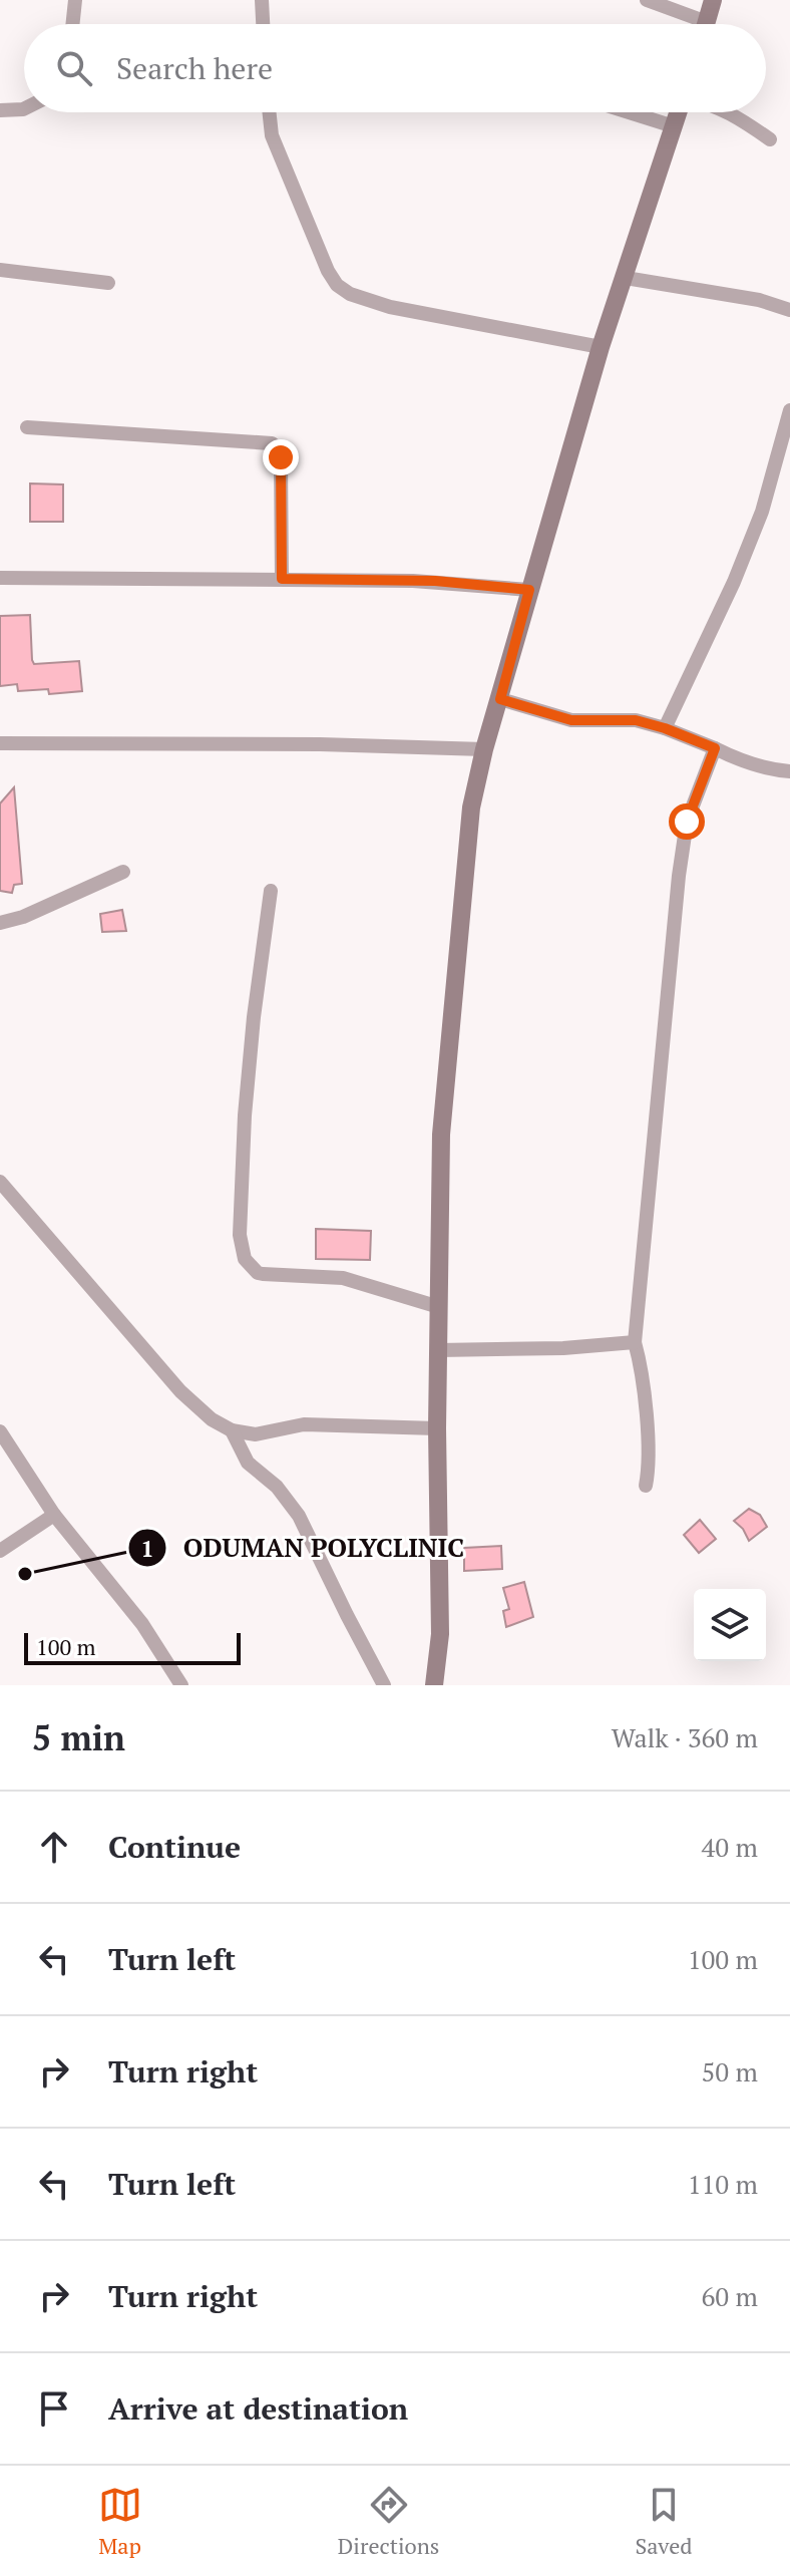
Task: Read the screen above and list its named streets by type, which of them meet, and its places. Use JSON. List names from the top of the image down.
{
  "places": ["ODUMAN POLYCLINIC"],
  "scale_bar": "100 m",
  "page": {
    "search": "Search here",
    "scale": "100 m",
    "heading": ["5 min", "Walk · 360 m"],
    "list": [
      ["Continue", "40 m"],
      ["Turn left", "100 m"],
      ["Turn right", "50 m"],
      ["Turn left", "110 m"],
      ["Turn right", "60 m"],
      "Arrive at destination"
    ],
    "nav": ["Map", "Directions", "Saved"]
  }
}
